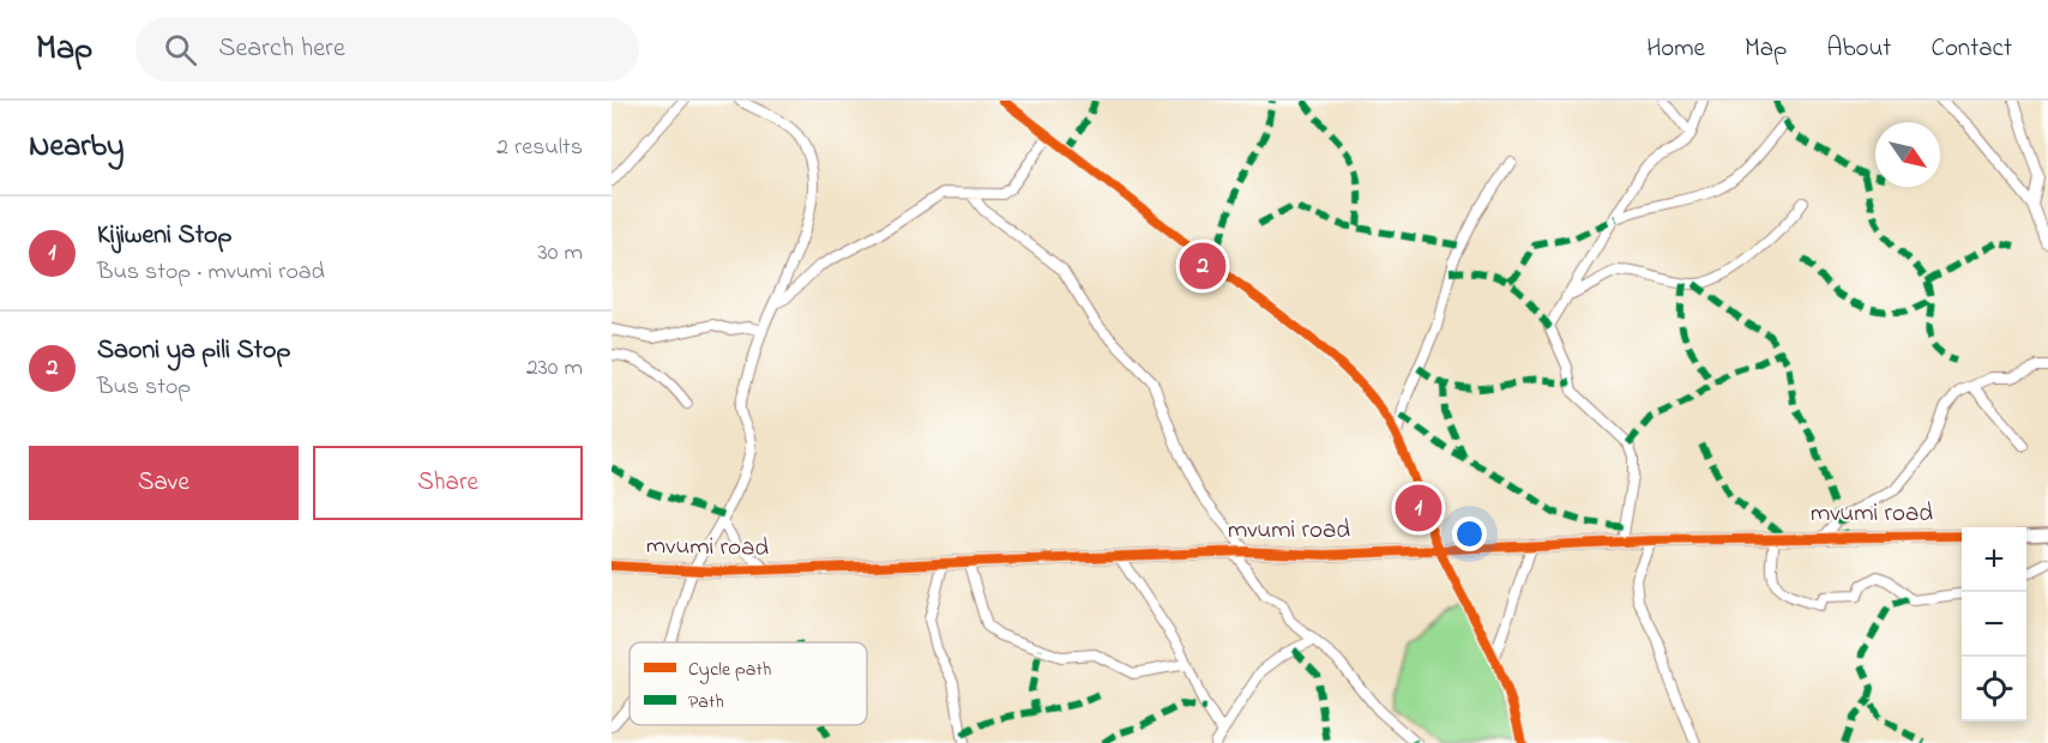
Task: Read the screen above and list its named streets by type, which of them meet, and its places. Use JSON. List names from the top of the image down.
{
  "streets": {
    "street": ["mvumi road"]
  },
  "legend": ["Cycle path", "Path"],
  "north": "bottom right",
  "page": {
    "header": "Map",
    "search": "Search here",
    "nav": [
      "Home",
      "Map",
      "About",
      "Contact"
    ],
    "heading": ["Nearby", "2 results"],
    "list": [
      {
        "mark": "1",
        "name": "Kijiweni Stop",
        "note": "Bus stop · mvumi road",
        "value": "30 m"
      },
      {
        "mark": "2",
        "name": "Saoni ya pili Stop",
        "note": "Bus stop",
        "value": "230 m"
      }
    ],
    "pins": ["2", "1"],
    "buttons": ["Save", "Share"],
    "map_buttons": ["+", "−"]
  }
}
